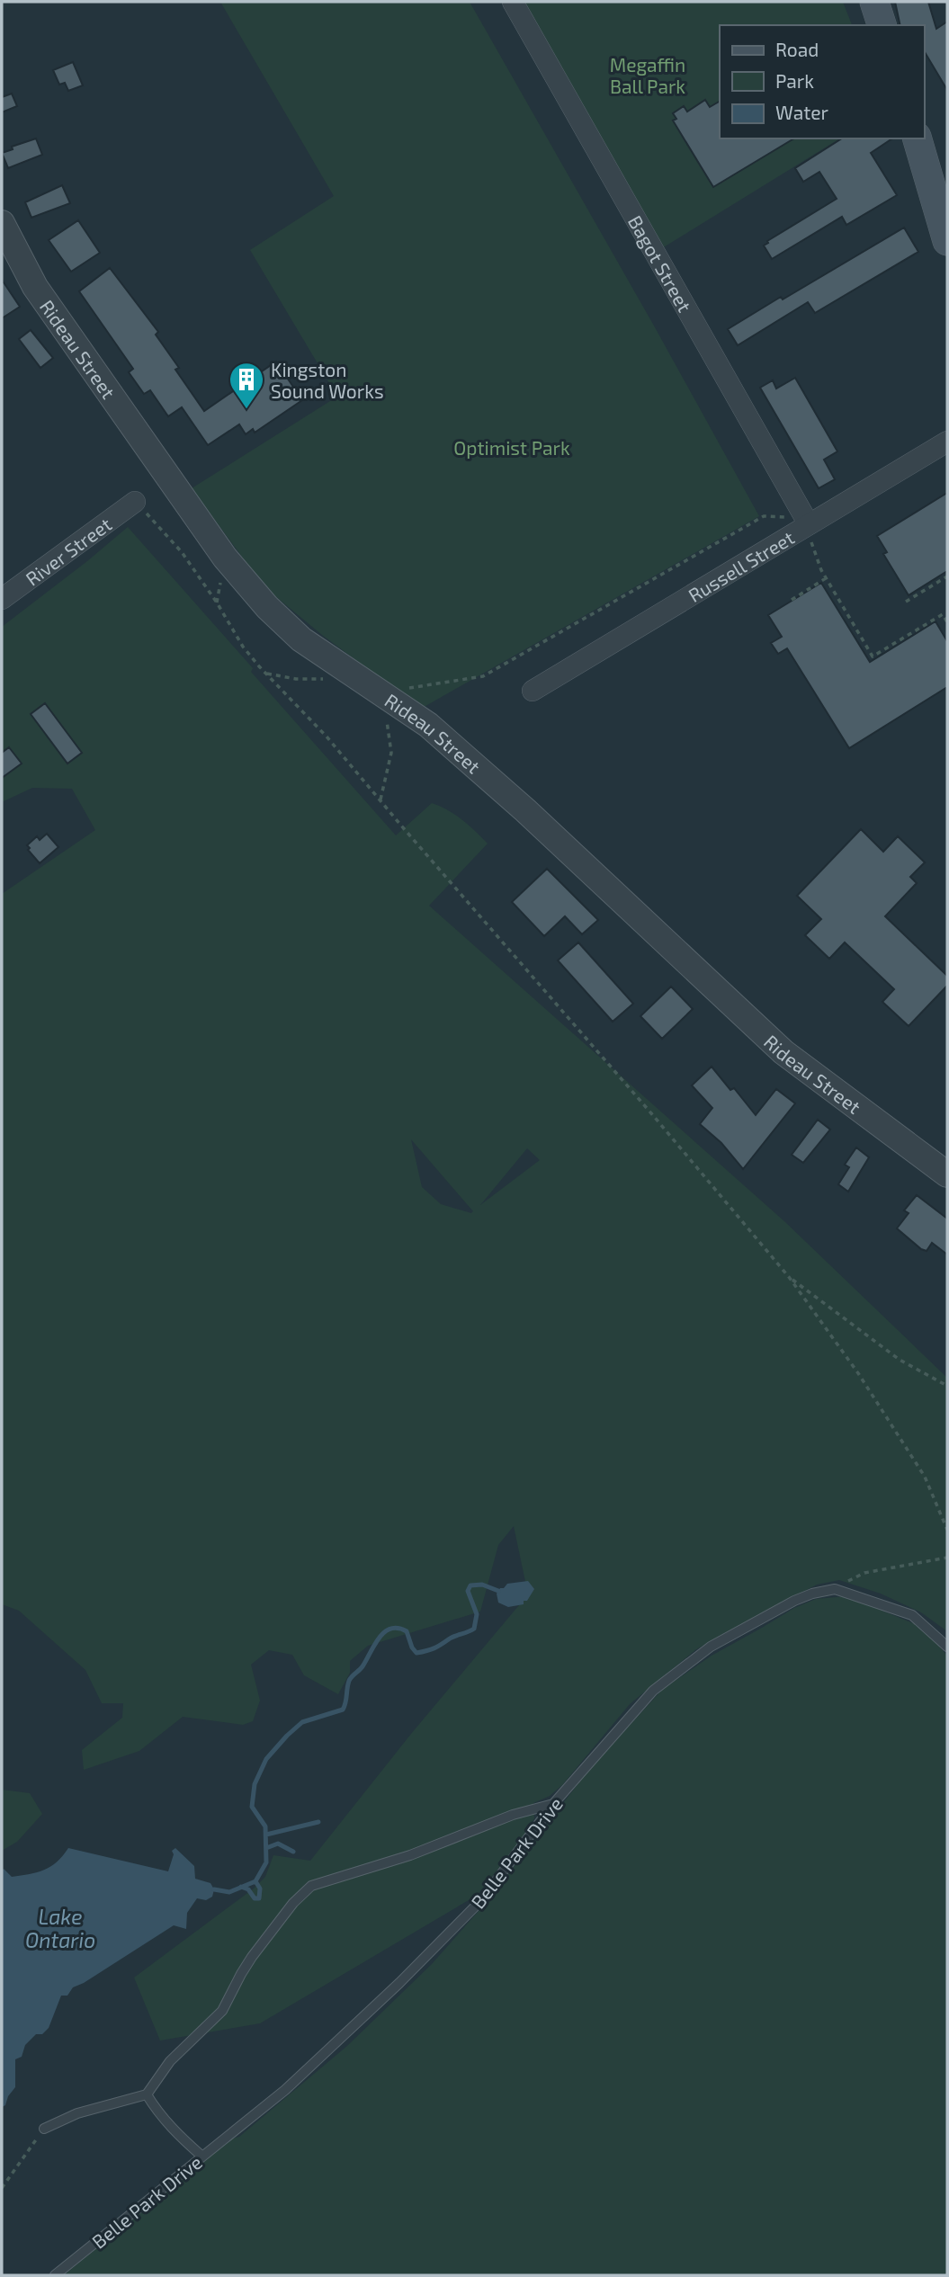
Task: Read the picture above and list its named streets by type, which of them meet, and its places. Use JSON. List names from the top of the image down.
{
  "streets": {
    "street": [
      "Bagot Street",
      "Rideau Street",
      "River Street",
      "Russell Street"
    ],
    "lane": ["Belle Park Drive"]
  },
  "crossings": [
    ["Bagot Street", "Russell Street"]
  ],
  "water": ["Lake Ontario"],
  "parks": ["Megaffin Ball Park", "Optimist Park"],
  "places": {
    "building": ["Kingston Sound Works"]
  },
  "legend": ["Road", "Park", "Water"]
}
